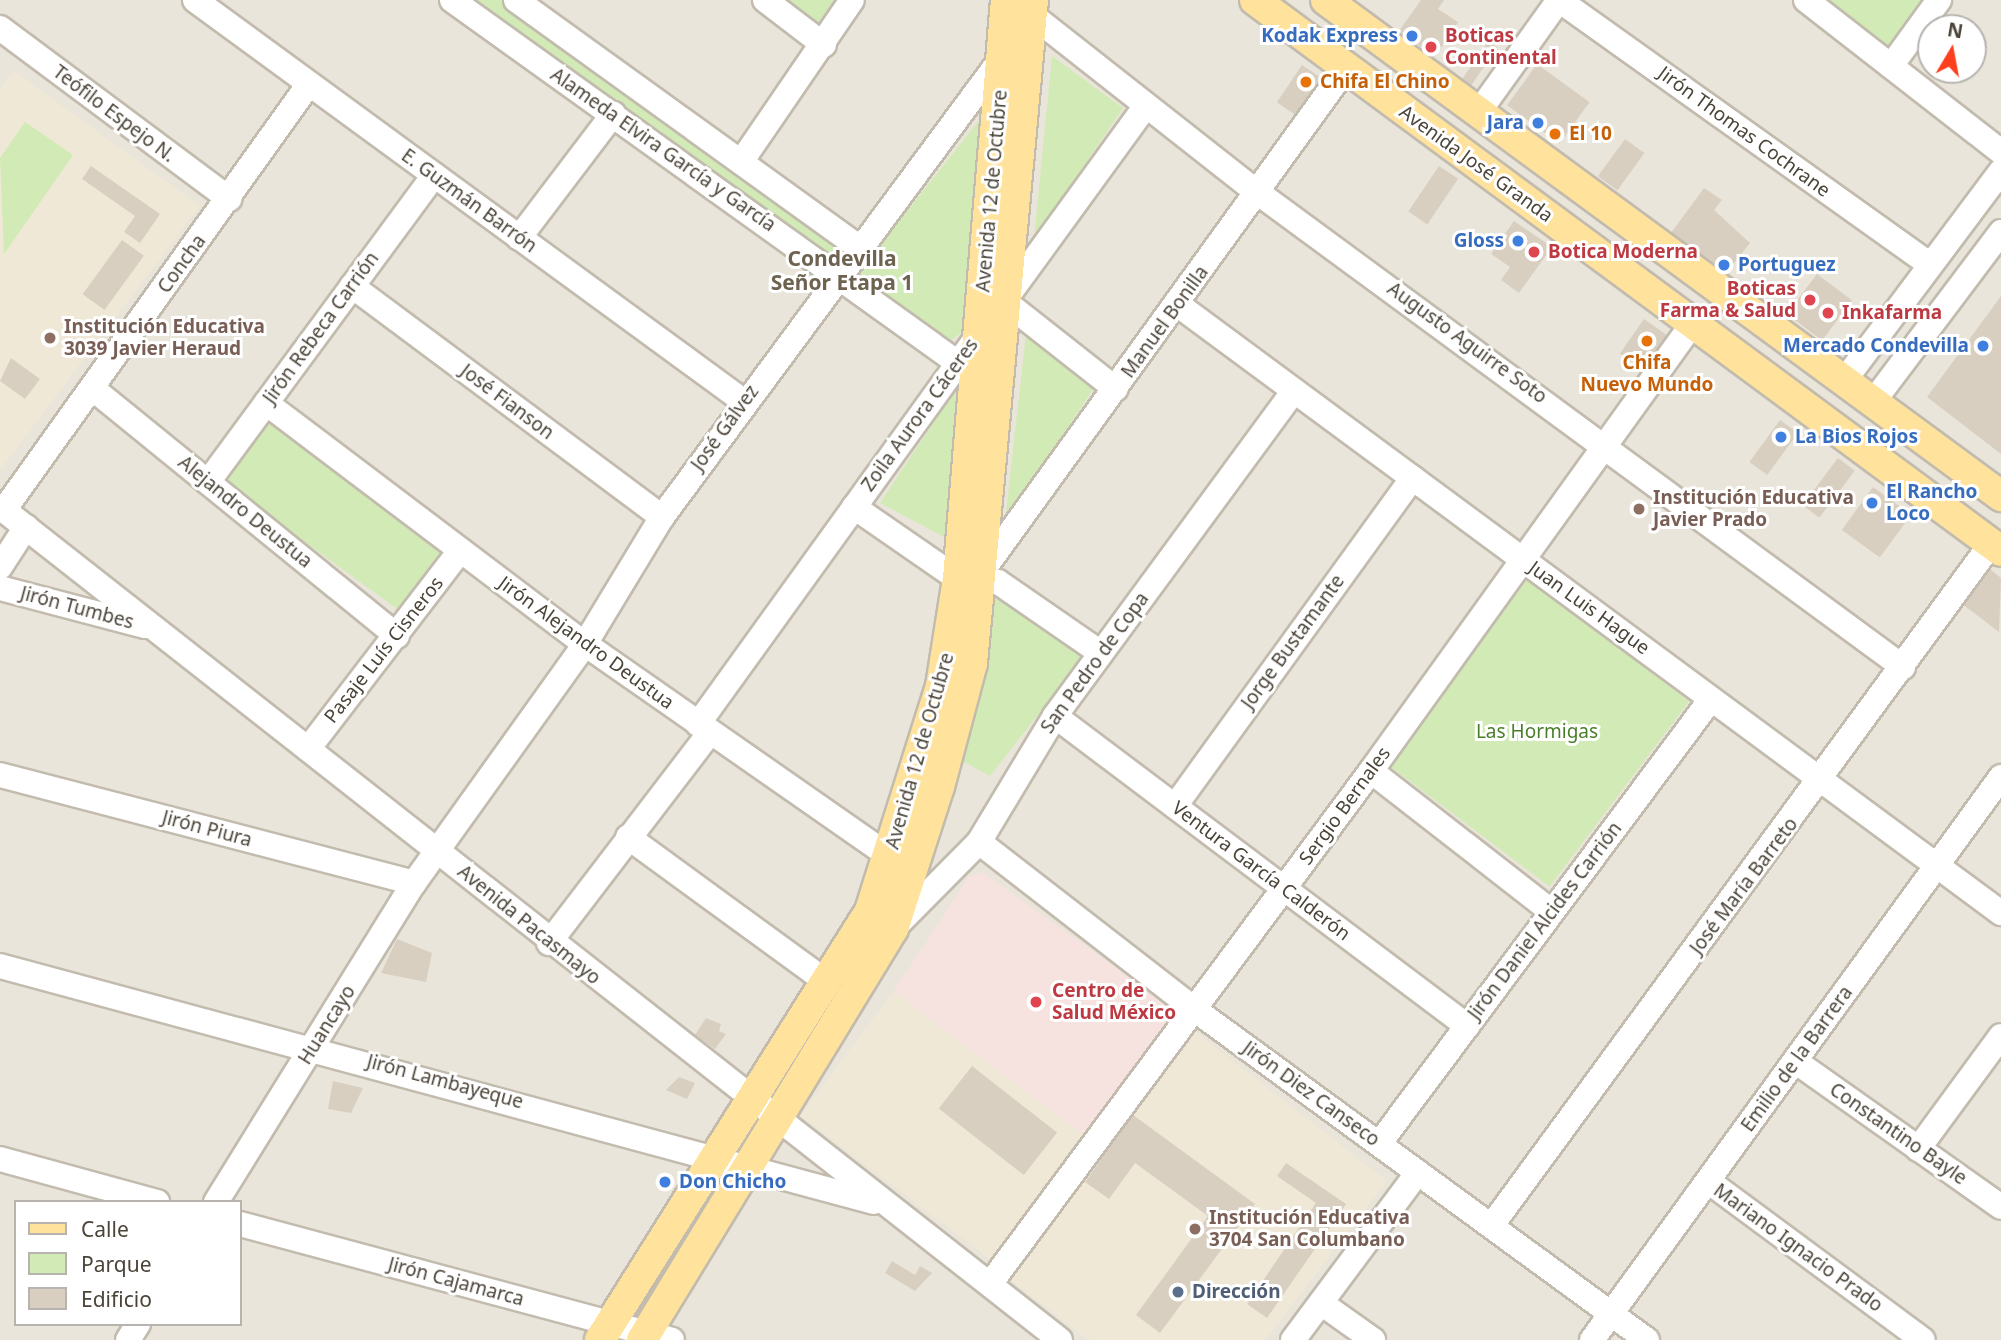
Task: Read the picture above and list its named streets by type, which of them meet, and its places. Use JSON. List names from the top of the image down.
{
  "streets": {
    "main road": ["Avenida José Granda", "Avenida 12 de Octubre"],
    "street": [
      "Teófilo Espejo N.",
      "Jirón Thomas Cochrane",
      "Alameda Elvira García y García",
      "E. Guzmán Barrón",
      "Concha",
      "Manuel Bonilla",
      "Jirón Rebeca Carrión",
      "Augusto Aguirre Soto",
      "José Fianson",
      "Zoila Aurora Cáceres",
      "José Gálvez",
      "Alejandro Deustua",
      "Jirón Tumbes",
      "Juan Luis Hague",
      "Jorge Bustamante",
      "Jirón Alejandro Deustua",
      "Pasaje Luís Cisneros",
      "San Pedro de Copa",
      "Sergio Bernales",
      "Jirón Piura",
      "Ventura García Calderón",
      "José María Barreto",
      "Jirón Daniel Alcides Carrión",
      "Avenida Pacasmayo",
      "Huancayo",
      "Emilio de la Barrera",
      "Jirón Lambayeque",
      "Jirón Diez Canseco",
      "Constantino Bayle",
      "Mariano Ignacio Prado",
      "Jirón Cajamarca"
    ]
  },
  "crossings": [
    ["Teófilo Espejo N.", "Concha"],
    ["Alameda Elvira García y García", "Avenida 12 de Octubre"],
    ["Alameda Elvira García y García", "Zoila Aurora Cáceres"],
    ["Alameda Elvira García y García", "José Gálvez"],
    ["Avenida José Granda", "Manuel Bonilla"],
    ["Avenida José Granda", "Sergio Bernales"],
    ["Avenida José Granda", "José María Barreto"],
    ["Avenida 12 de Octubre", "Manuel Bonilla"],
    ["Avenida 12 de Octubre", "Augusto Aguirre Soto"],
    ["Avenida 12 de Octubre", "Zoila Aurora Cáceres"],
    ["Avenida 12 de Octubre", "José Gálvez"],
    ["Avenida 12 de Octubre", "Jirón Alejandro Deustua"],
    ["Avenida 12 de Octubre", "San Pedro de Copa"],
    ["Avenida 12 de Octubre", "Avenida Pacasmayo"],
    ["Avenida 12 de Octubre", "Jirón Lambayeque"],
    ["Avenida 12 de Octubre", "Jirón Cajamarca"],
    ["E. Guzmán Barrón", "Concha"],
    ["E. Guzmán Barrón", "Jirón Rebeca Carrión"],
    ["E. Guzmán Barrón", "José Gálvez"],
    ["Concha", "Alejandro Deustua"],
    ["Concha", "Avenida Pacasmayo"],
    ["Manuel Bonilla", "Augusto Aguirre Soto"],
    ["Manuel Bonilla", "Juan Luis Hague"],
    ["Jirón Rebeca Carrión", "José Fianson"],
    ["Jirón Rebeca Carrión", "Alejandro Deustua"],
    ["Jirón Rebeca Carrión", "Jirón Alejandro Deustua"],
    ["Augusto Aguirre Soto", "Zoila Aurora Cáceres"],
    ["Augusto Aguirre Soto", "José Gálvez"],
    ["Augusto Aguirre Soto", "Sergio Bernales"],
    ["Augusto Aguirre Soto", "José María Barreto"],
    ["José Fianson", "José Gálvez"],
    ["Zoila Aurora Cáceres", "Jirón Alejandro Deustua"],
    ["Zoila Aurora Cáceres", "Avenida Pacasmayo"],
    ["José Gálvez", "Jirón Alejandro Deustua"],
    ["José Gálvez", "Avenida Pacasmayo"],
    ["José Gálvez", "Huancayo"],
    ["Alejandro Deustua", "Pasaje Luís Cisneros"],
    ["Jirón Tumbes", "Avenida Pacasmayo"],
    ["Juan Luis Hague", "Jorge Bustamante"],
    ["Juan Luis Hague", "San Pedro de Copa"],
    ["Juan Luis Hague", "Sergio Bernales"],
    ["Juan Luis Hague", "José María Barreto"],
    ["Juan Luis Hague", "Jirón Daniel Alcides Carrión"],
    ["Juan Luis Hague", "Emilio de la Barrera"],
    ["Jorge Bustamante", "Ventura García Calderón"],
    ["Jirón Alejandro Deustua", "Pasaje Luís Cisneros"],
    ["Pasaje Luís Cisneros", "Avenida Pacasmayo"],
    ["San Pedro de Copa", "Ventura García Calderón"],
    ["San Pedro de Copa", "Jirón Diez Canseco"],
    ["Sergio Bernales", "Ventura García Calderón"],
    ["Sergio Bernales", "Avenida Pacasmayo"],
    ["Sergio Bernales", "Jirón Diez Canseco"],
    ["Jirón Piura", "Huancayo"],
    ["Ventura García Calderón", "Jirón Daniel Alcides Carrión"],
    ["José María Barreto", "Jirón Diez Canseco"],
    ["Jirón Daniel Alcides Carrión", "Jirón Diez Canseco"],
    ["Avenida Pacasmayo", "Huancayo"],
    ["Avenida Pacasmayo", "Jirón Lambayeque"],
    ["Huancayo", "Jirón Lambayeque"],
    ["Emilio de la Barrera", "Jirón Diez Canseco"],
    ["Emilio de la Barrera", "Constantino Bayle"],
    ["Emilio de la Barrera", "Mariano Ignacio Prado"]
  ],
  "districts": ["Condevilla Señor Etapa 1"],
  "parks": ["Las Hormigas"],
  "places": [
    "Kodak Express",
    "Boticas Continental",
    "Chifa El Chino",
    "Jara",
    "El 10",
    "Gloss",
    "Botica Moderna",
    "Portuguez",
    "Boticas Farma & Salud",
    "Inkafarma",
    "Institución Educativa 3039 Javier Heraud",
    "Chifa Nuevo Mundo",
    "Mercado Condevilla",
    "La Bios Rojos",
    "El Rancho Loco",
    "Institución Educativa Javier Prado",
    "Centro de Salud México",
    "Don Chicho",
    "Institución Educativa 3704 San Columbano",
    "Dirección"
  ],
  "legend": ["Calle", "Parque", "Edificio"],
  "north": "top"
}
